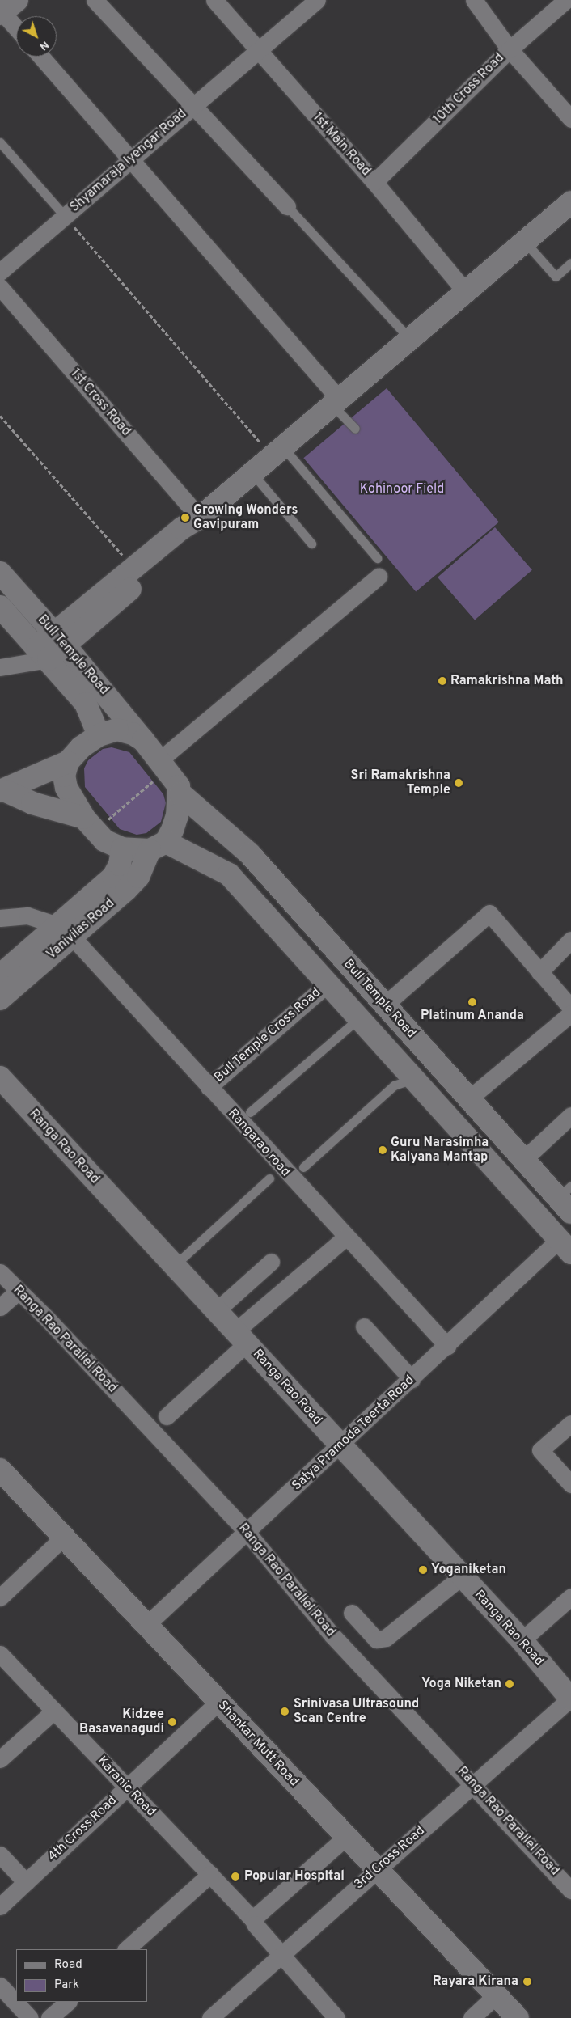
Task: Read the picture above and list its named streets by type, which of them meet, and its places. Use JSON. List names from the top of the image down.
{
  "streets": {
    "main road": [
      "Bull Temple Road",
      "Vanivilas Road",
      "Ranga Rao Road",
      "Shankar Mutt Road"
    ],
    "street": [
      "10th Cross Road",
      "1st Main Road",
      "Shyamaraja Iyengar Road",
      "1st Cross Road",
      "Bull Temple Cross Road",
      "Rangarao road",
      "Ranga Rao Parallel Road",
      "Satya Pramoda Teerta Road",
      "Karanic Road",
      "4th Cross Road",
      "3rd Cross Road"
    ]
  },
  "crossings": [
    ["10th Cross Road", "1st Main Road"],
    ["1st Main Road", "Shyamaraja Iyengar Road"],
    ["Bull Temple Road", "Vanivilas Road"],
    ["Vanivilas Road", "Rangarao road"],
    ["Bull Temple Cross Road", "Rangarao road"],
    ["Rangarao road", "Satya Pramoda Teerta Road"],
    ["Ranga Rao Road", "Satya Pramoda Teerta Road"],
    ["Ranga Rao Road", "3rd Cross Road"],
    ["Ranga Rao Parallel Road", "Satya Pramoda Teerta Road"],
    ["Ranga Rao Parallel Road", "3rd Cross Road"],
    ["Satya Pramoda Teerta Road", "Shankar Mutt Road"],
    ["Shankar Mutt Road", "4th Cross Road"],
    ["Shankar Mutt Road", "3rd Cross Road"],
    ["Karanic Road", "4th Cross Road"],
    ["Karanic Road", "3rd Cross Road"]
  ],
  "parks": ["Kohinoor Field"],
  "places": [
    "Growing Wonders Gavipuram",
    "Ramakrishna Math",
    "Sri Ramakrishna Temple",
    "Platinum Ananda",
    "Guru Narasimha Kalyana Mantap",
    "Yoganiketan",
    "Yoga Niketan",
    "Srinivasa Ultrasound Scan Centre",
    "Kidzee Basavanagudi",
    "Popular Hospital",
    "Rayara Kirana"
  ],
  "legend": ["Road", "Park"],
  "north": "bottom right"
}
